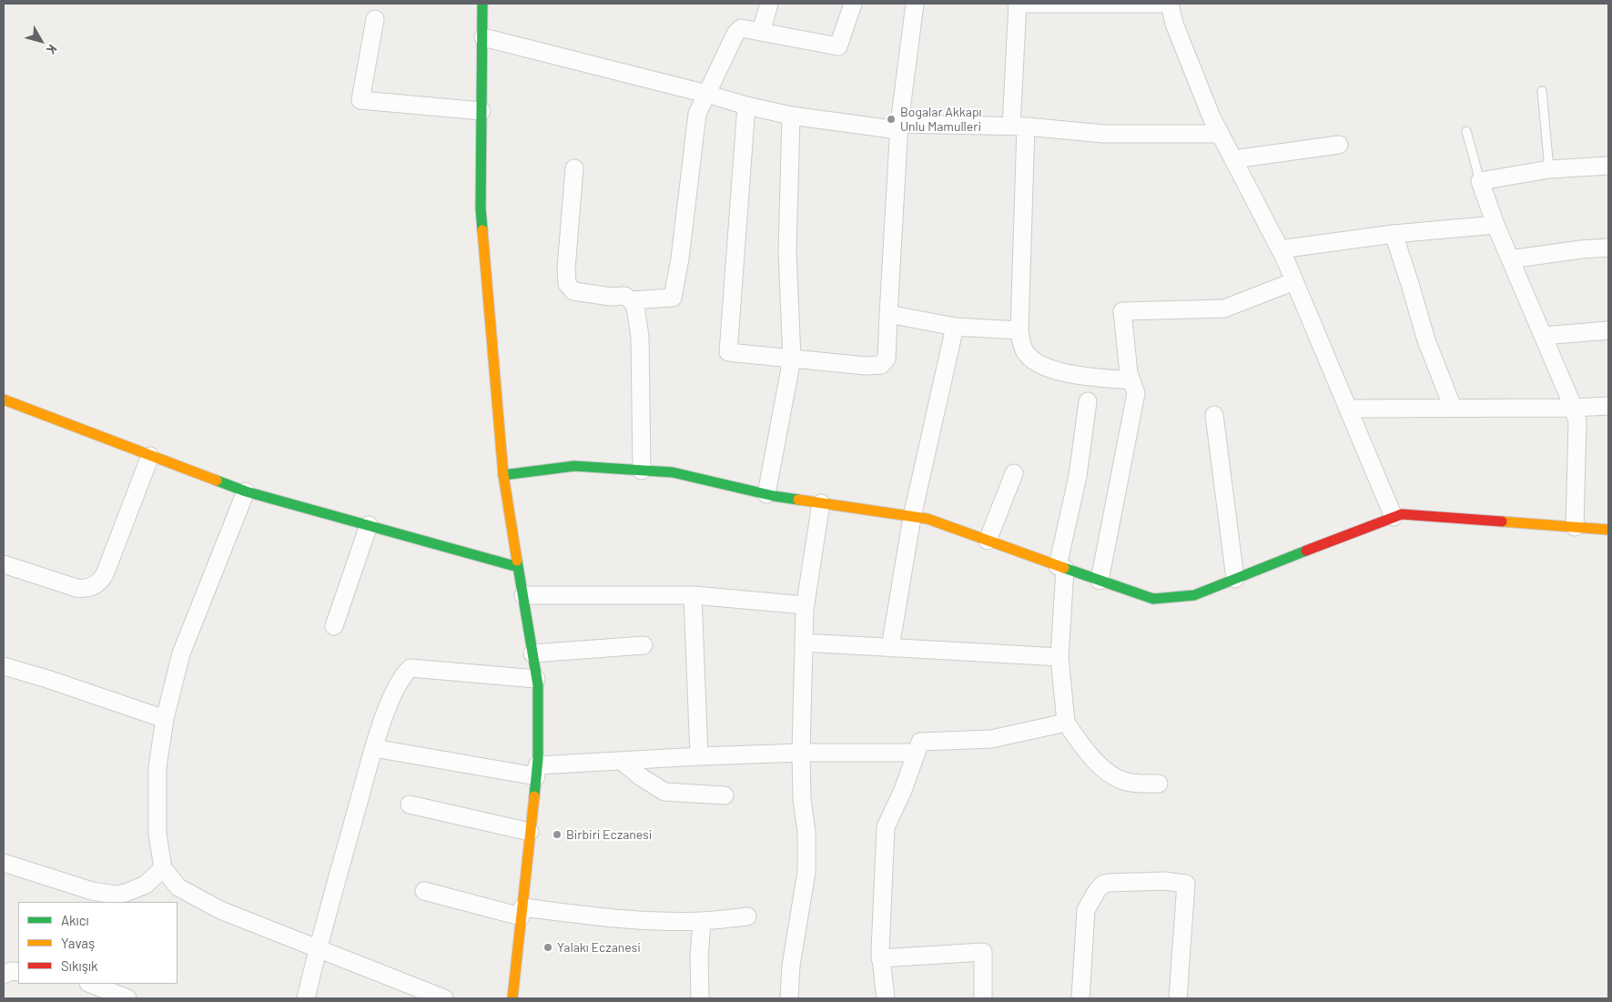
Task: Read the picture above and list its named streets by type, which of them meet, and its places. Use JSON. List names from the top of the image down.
{
  "places": ["Bogalar Akkapı Unlu Mamulleri", "Birbiri Eczanesi", "Yalakı Eczanesi"],
  "legend": ["Akıcı", "Yavaş", "Sıkışık"],
  "north": "bottom right"
}
